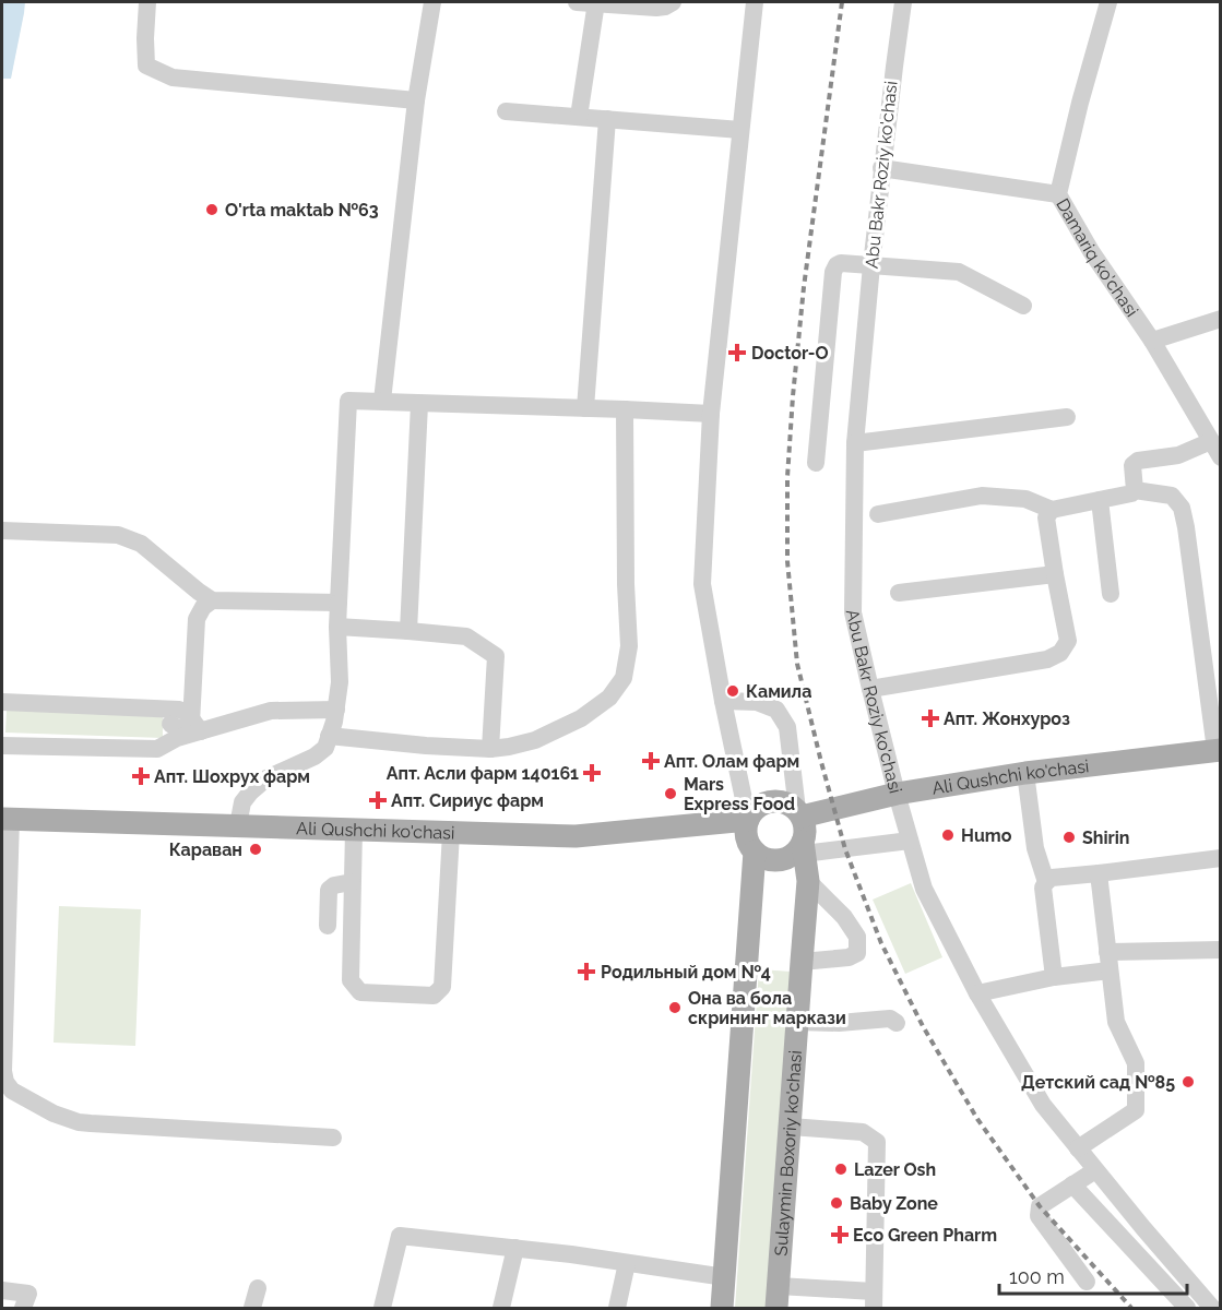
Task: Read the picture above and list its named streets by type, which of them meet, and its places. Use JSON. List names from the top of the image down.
{
  "streets": {
    "main road": ["Ali Qushchi ko'chasi", "Sulaymin Boxoriy ko'chasi"],
    "street": ["Abu Bakr Roziy ko'chasi", "Damariq ko'chasi"]
  },
  "crossings": [
    ["Abu Bakr Roziy ko'chasi", "Ali Qushchi ko'chasi"],
    ["Ali Qushchi ko'chasi", "Sulaymin Boxoriy ko'chasi"]
  ],
  "places": {
    "other": [
      "O'rta maktab №63",
      "Камила",
      "Mars Express Food",
      "Humo",
      "Shirin",
      "Караван",
      "Она ва бола скрининг маркази",
      "Детский сад №85",
      "Lazer Osh",
      "Baby Zone"
    ],
    "health": [
      "Doctor-O",
      "Апт. Жонхуроз",
      "Апт. Олам фарм",
      "Апт. Асли фарм 140161",
      "Апт. Шохрух фарм",
      "Апт. Сириус фарм",
      "Родильный дом №4",
      "Eco Green Pharm"
    ]
  },
  "scale_bar": "100 m"
}
